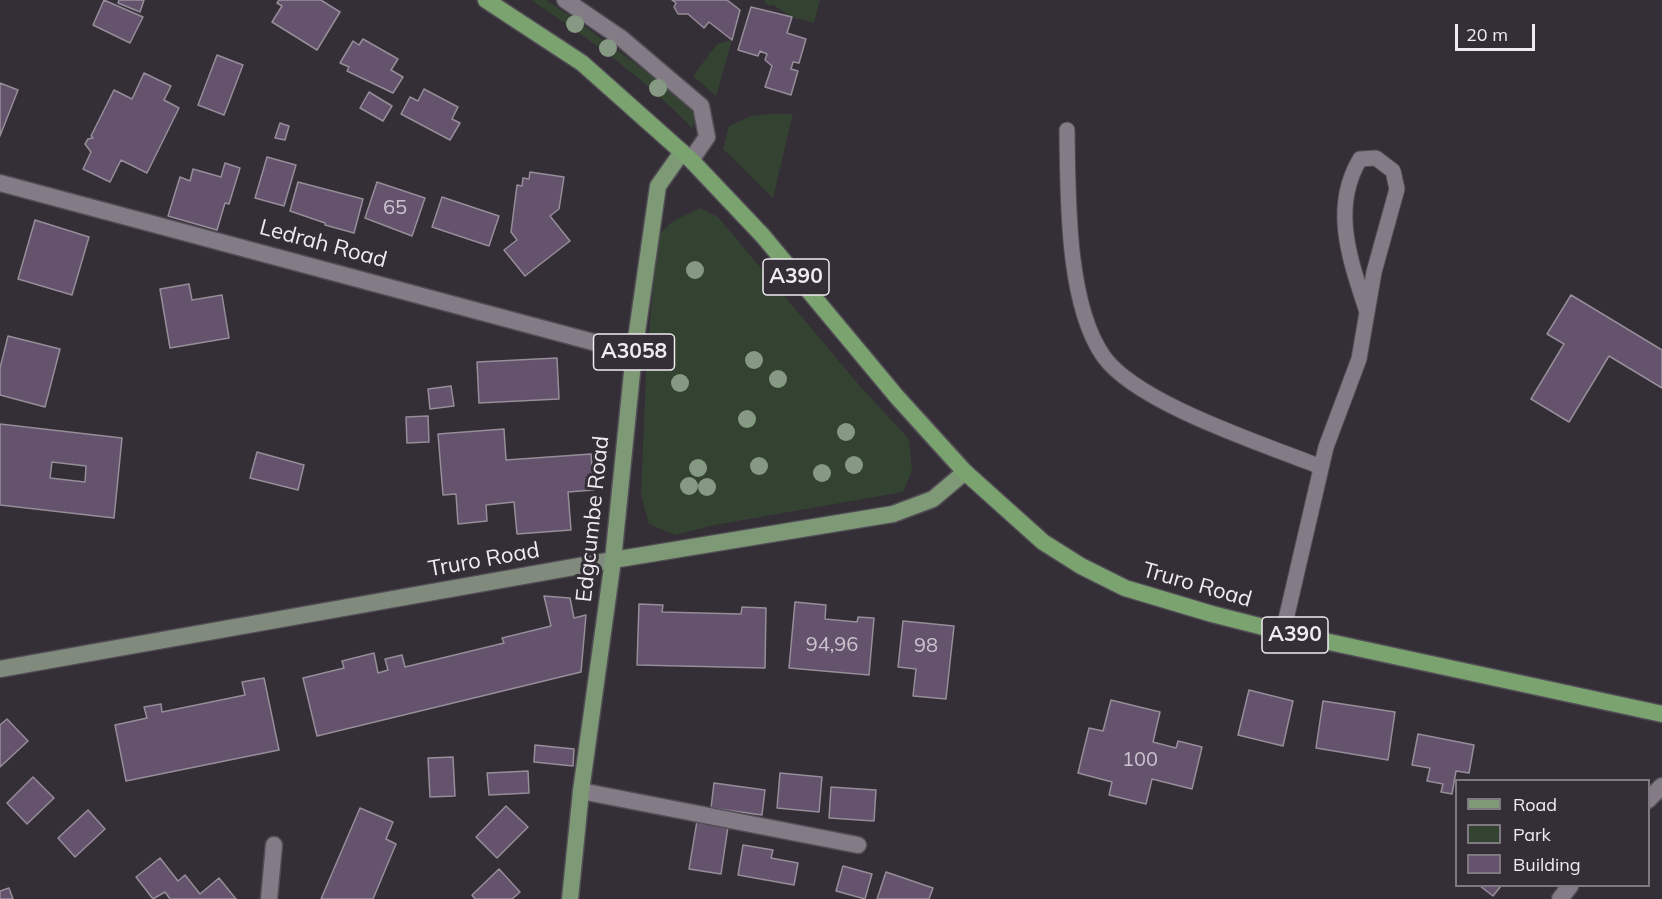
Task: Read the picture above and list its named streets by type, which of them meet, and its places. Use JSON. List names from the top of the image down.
{
  "streets": {
    "highway": ["A390", "Truro Road"],
    "main road": ["A3058", "Edgcumbe Road"],
    "street": ["Ledrah Road"]
  },
  "crossings": [
    ["Ledrah Road", "Edgcumbe Road"],
    ["A390", "Edgcumbe Road"],
    ["A390", "Truro Road"],
    ["Edgcumbe Road", "Truro Road"]
  ],
  "house_numbers": [
    "65",
    "94,96",
    "98",
    "100"
  ],
  "legend": ["Road", "Park", "Building"],
  "scale_bar": "20 m"
}
